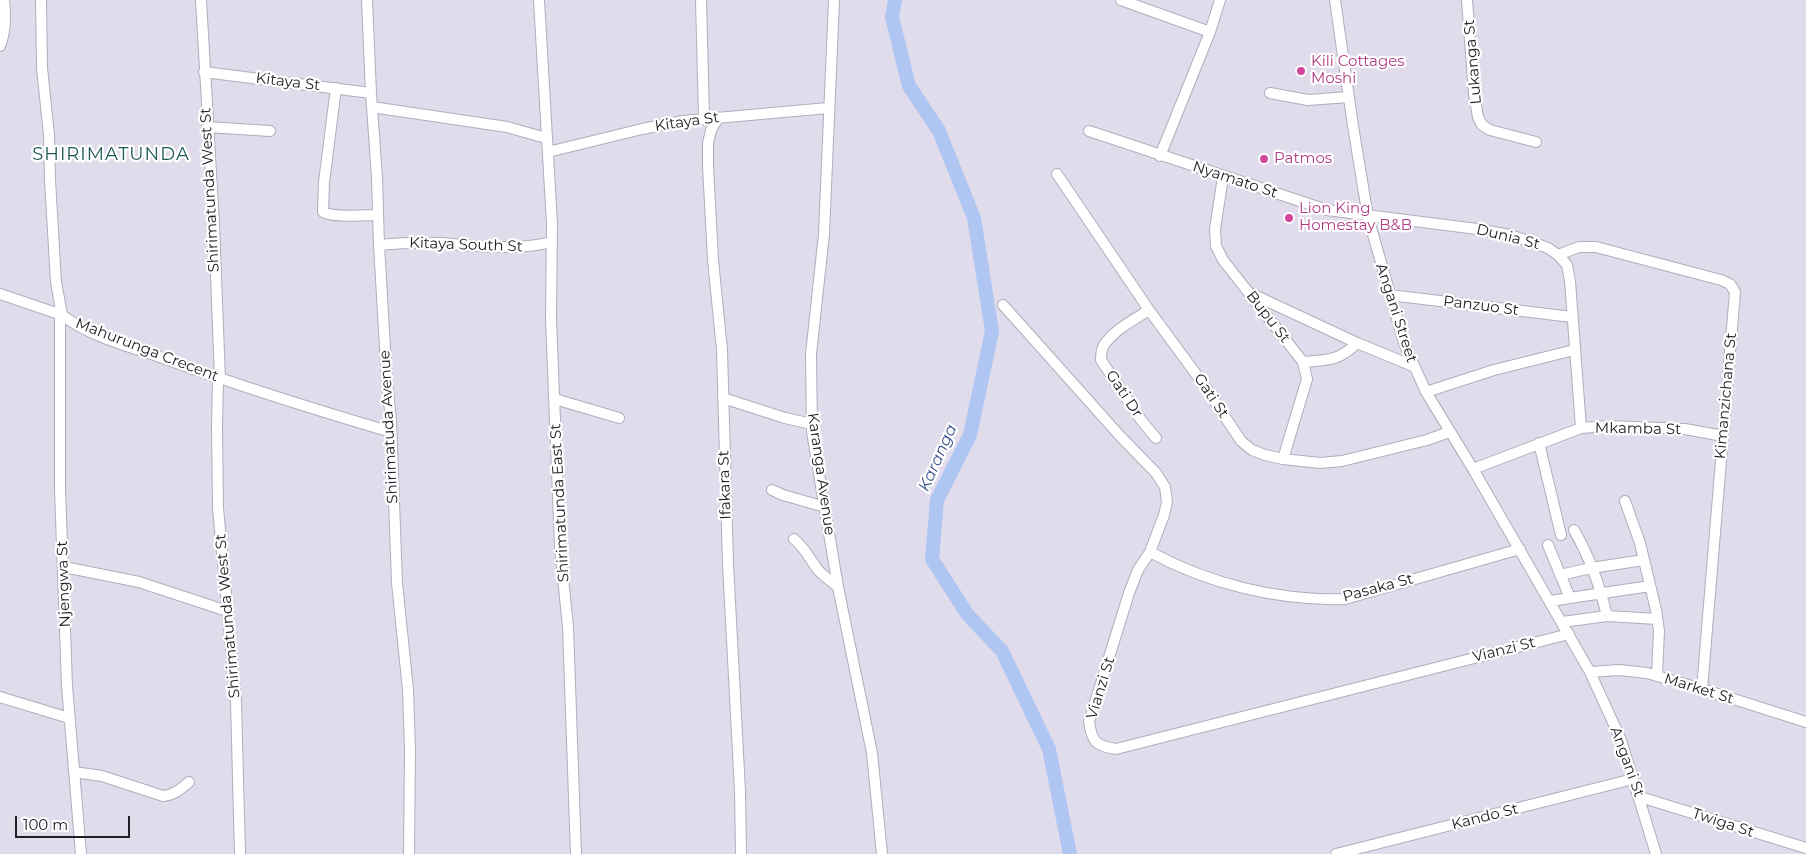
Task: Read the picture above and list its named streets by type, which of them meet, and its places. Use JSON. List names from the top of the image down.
{
  "streets": {
    "street": [
      "Lukanga St",
      "Kitaya St",
      "Nyamato St",
      "Shirimatunda West St",
      "Dunia St",
      "Kitaya South St",
      "Panzuo St",
      "Angani Street",
      "Bupu St",
      "Mahurunga Crecent",
      "Gati Dr",
      "Gati St",
      "Kimanzichana St",
      "Shirimatuda Avenue",
      "Mkamba St",
      "Karanga Avenue",
      "Ifakara St",
      "Shirimatunda East St",
      "Njengwa St",
      "Pasaka St",
      "Vianzi St",
      "Market St",
      "Angani St",
      "Kando St",
      "Twiga St"
    ]
  },
  "crossings": [
    ["Kitaya St", "Shirimatunda West St"],
    ["Kitaya St", "Shirimatuda Avenue"],
    ["Kitaya St", "Karanga Avenue"],
    ["Kitaya St", "Ifakara St"],
    ["Kitaya St", "Shirimatunda East St"],
    ["Nyamato St", "Dunia St"],
    ["Nyamato St", "Angani Street"],
    ["Nyamato St", "Bupu St"],
    ["Shirimatunda West St", "Mahurunga Crecent"],
    ["Dunia St", "Panzuo St"],
    ["Dunia St", "Angani Street"],
    ["Dunia St", "Kimanzichana St"],
    ["Dunia St", "Mkamba St"],
    ["Kitaya South St", "Shirimatuda Avenue"],
    ["Kitaya South St", "Shirimatunda East St"],
    ["Panzuo St", "Angani Street"],
    ["Angani Street", "Gati St"],
    ["Angani Street", "Mkamba St"],
    ["Angani Street", "Pasaka St"],
    ["Angani Street", "Vianzi St"],
    ["Angani Street", "Market St"],
    ["Angani Street", "Angani St"],
    ["Mahurunga Crecent", "Shirimatuda Avenue"],
    ["Mahurunga Crecent", "Njengwa St"],
    ["Gati Dr", "Gati St"],
    ["Kimanzichana St", "Mkamba St"],
    ["Kimanzichana St", "Market St"],
    ["Pasaka St", "Vianzi St"],
    ["Market St", "Angani St"],
    ["Angani St", "Kando St"],
    ["Angani St", "Twiga St"]
  ],
  "districts": ["SHIRIMATUNDA"],
  "water": ["Karanga"],
  "places": ["Kili Cottages Moshi", "Patmos", "Lion King Homestay B&B"],
  "scale_bar": "100 m"
}
